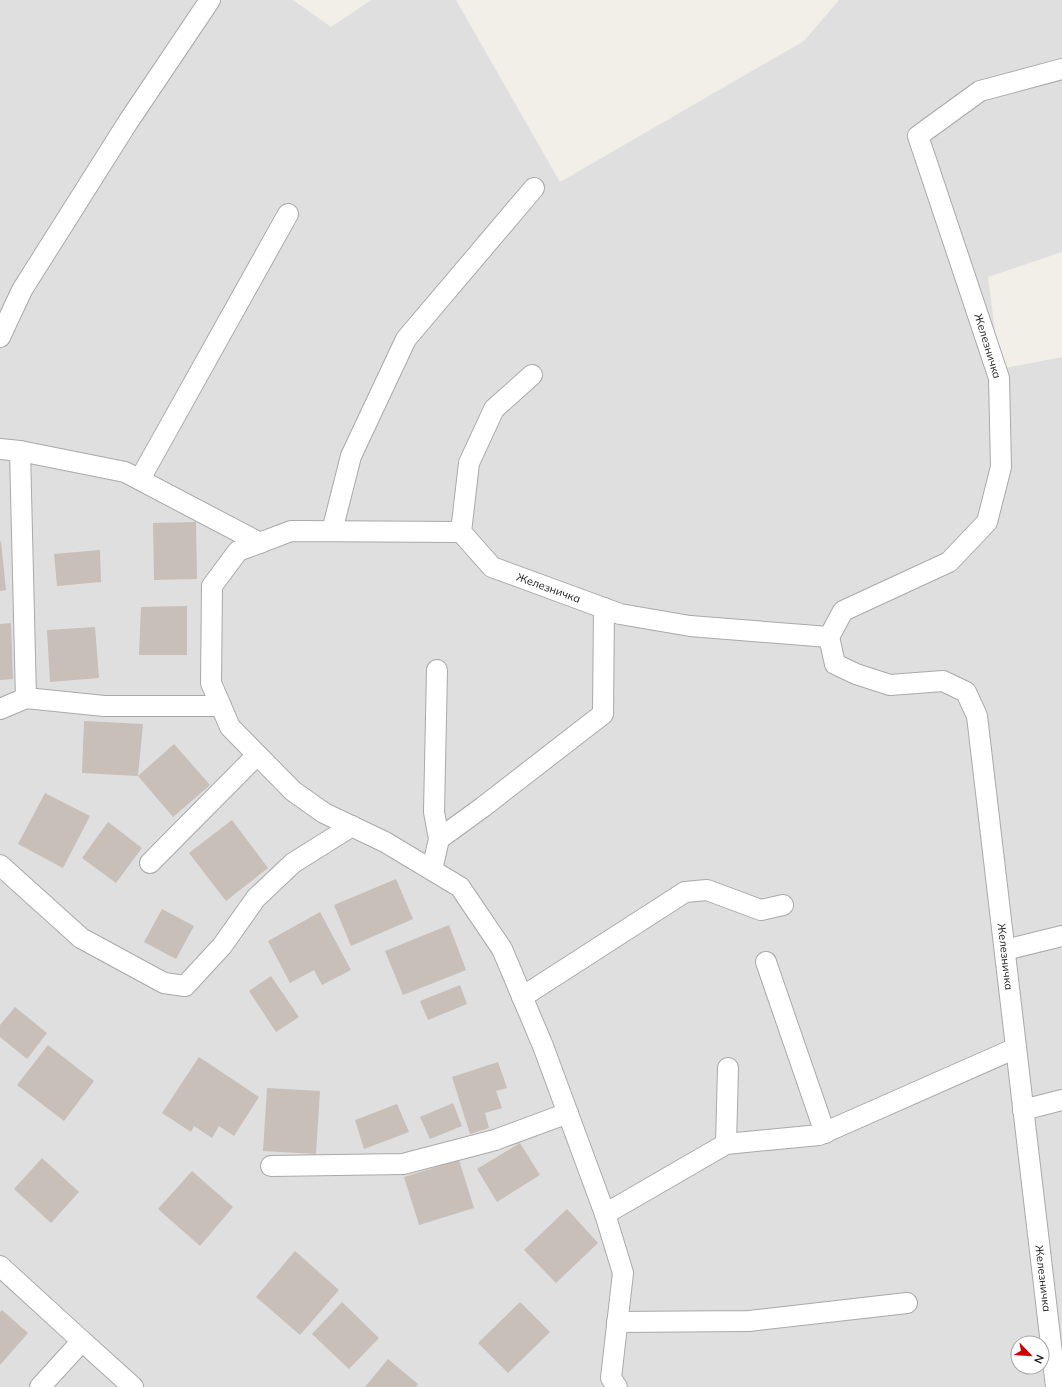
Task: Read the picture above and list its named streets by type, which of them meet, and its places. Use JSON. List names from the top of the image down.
{
  "streets": {
    "street": ["Железничка"]
  },
  "north": "bottom right"
}
